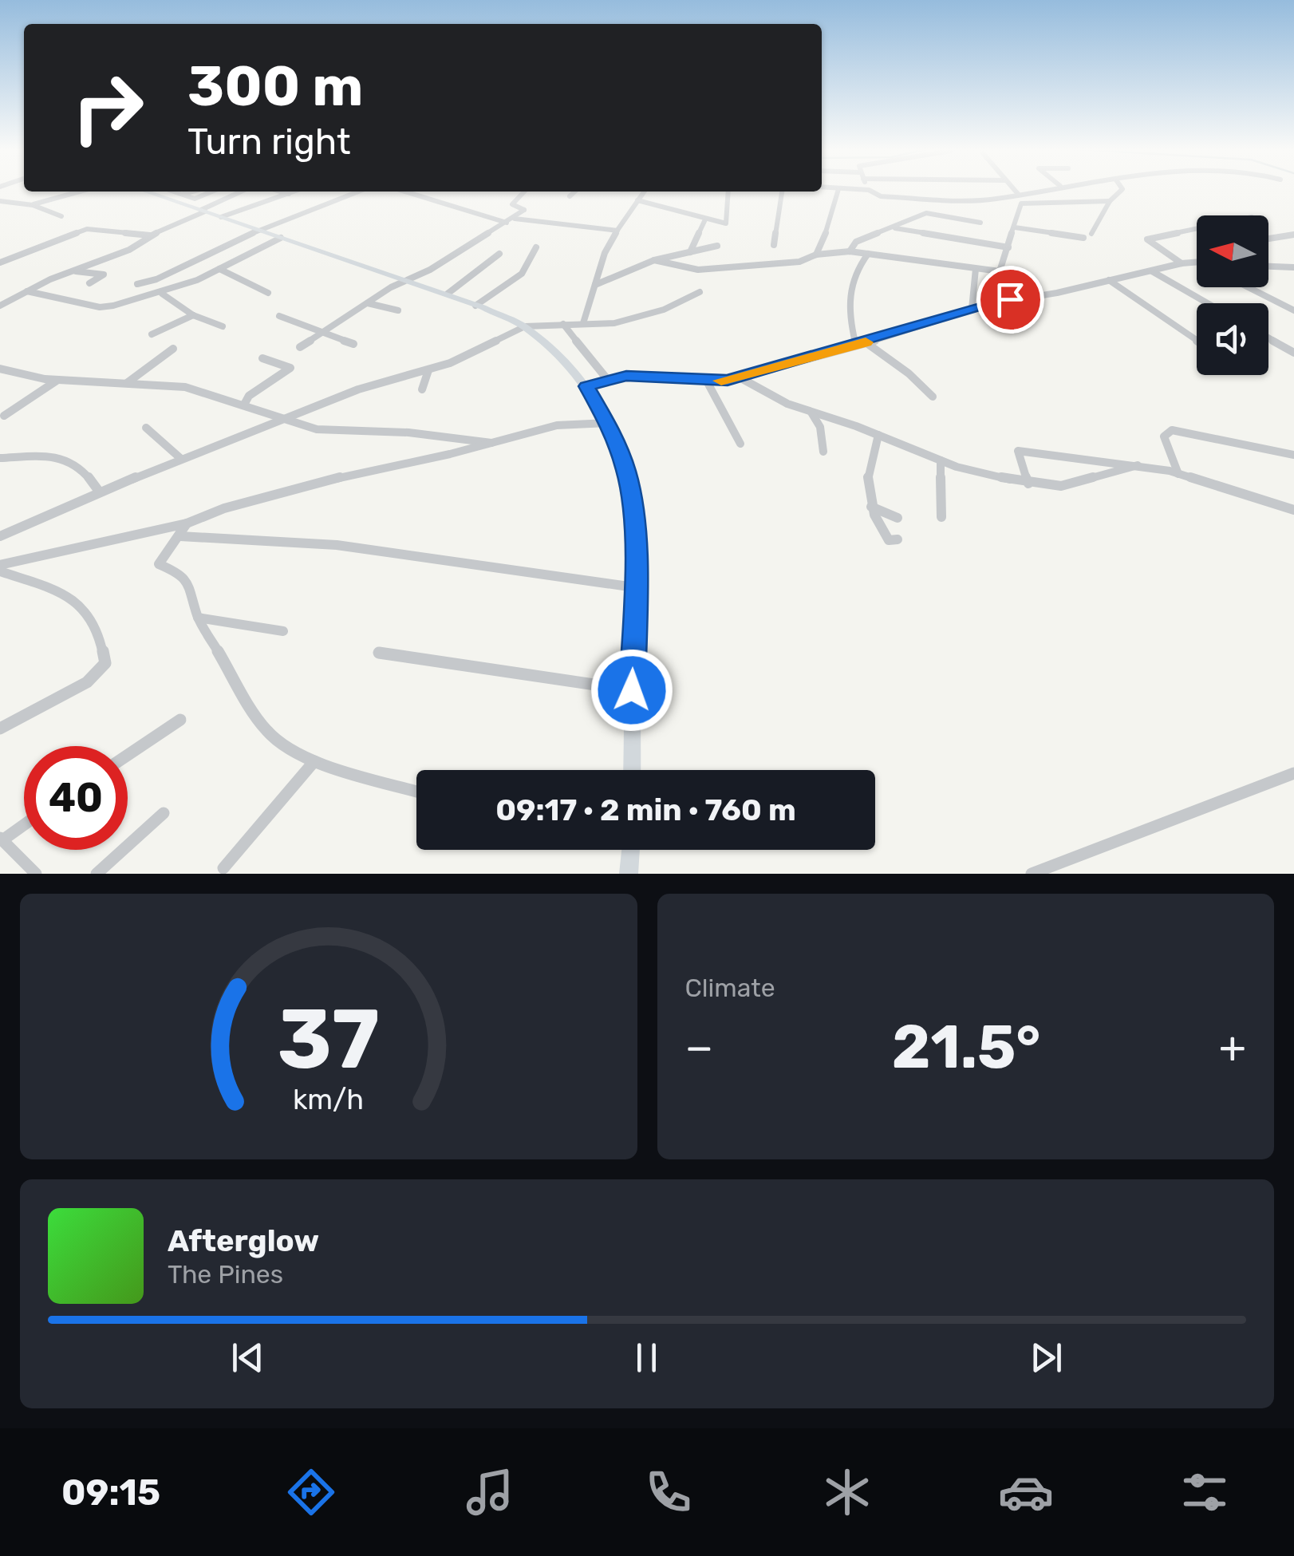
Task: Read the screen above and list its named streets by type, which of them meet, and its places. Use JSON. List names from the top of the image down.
{
  "north": "left",
  "page": {
    "turn": ["300 m", "Turn right"],
    "limit": "40",
    "trip": "09:17 · 2 min · 760 m",
    "tile": "Climate",
    "heat": ["−", "21.5°", "+"],
    "song": ["Afterglow", "The Pines"],
    "tabs": "09:15",
    "gauge": ["37", "km/h"]
  }
}
